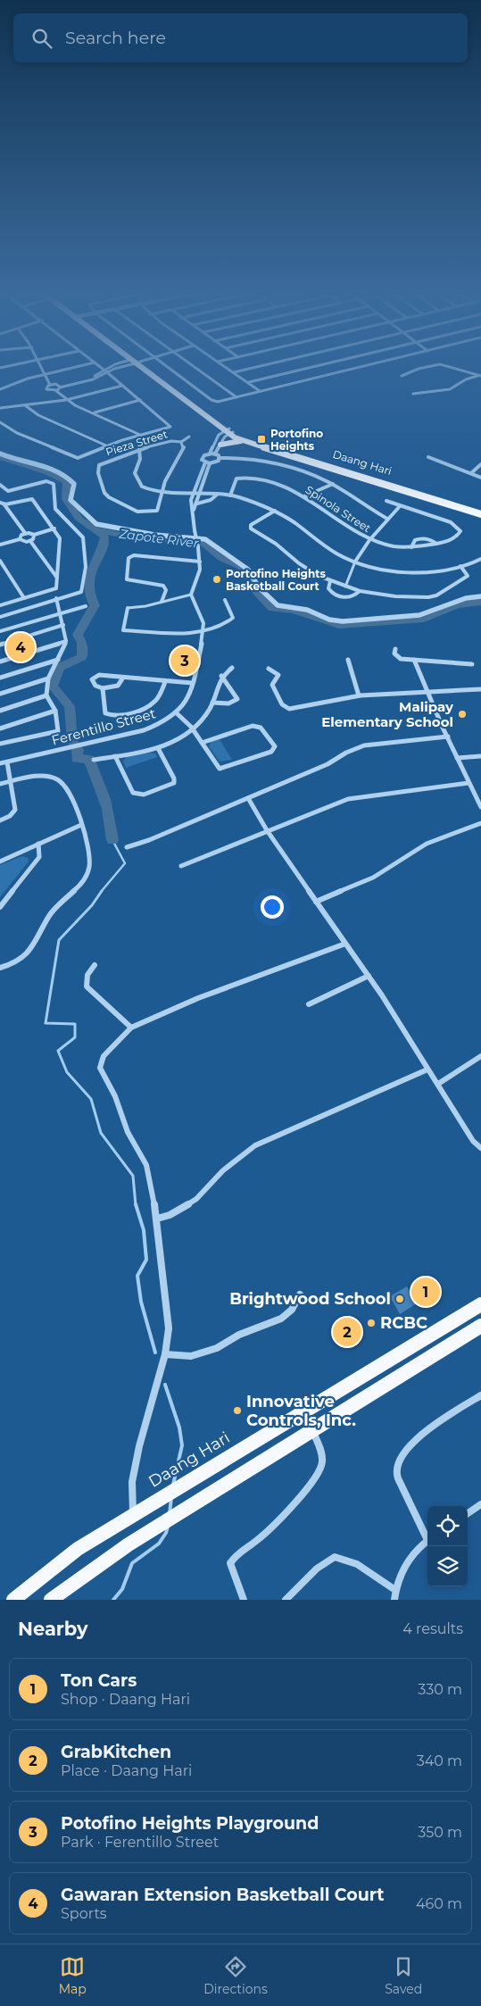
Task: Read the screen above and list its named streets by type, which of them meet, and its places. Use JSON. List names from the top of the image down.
{
  "streets": {
    "main road": ["Daang Hari"],
    "street": ["Pieza Street", "Spinola Street", "Ferentillo Street"]
  },
  "water": ["Zapote River"],
  "places": {
    "transit": ["Portofino Heights"],
    "other": [
      "Portofino Heights Basketball Court",
      "Malipay Elementary School",
      "Brightwood School",
      "RCBC",
      "Innovative Controls, Inc."
    ]
  },
  "page": {
    "search": "Search here",
    "pins": [
      "4",
      "3",
      "1",
      "2"
    ],
    "heading": ["Nearby", "4 results"],
    "list": [
      {
        "mark": "1",
        "name": "Ton Cars",
        "note": "Shop · Daang Hari",
        "value": "330 m"
      },
      {
        "mark": "2",
        "name": "GrabKitchen",
        "note": "Place · Daang Hari",
        "value": "340 m"
      },
      {
        "mark": "3",
        "name": "Potofino Heights Playground",
        "note": "Park · Ferentillo Street",
        "value": "350 m"
      },
      {
        "mark": "4",
        "name": "Gawaran Extension Basketball Court",
        "note": "Sports",
        "value": "460 m"
      }
    ],
    "nav": ["Map", "Directions", "Saved"]
  }
}
